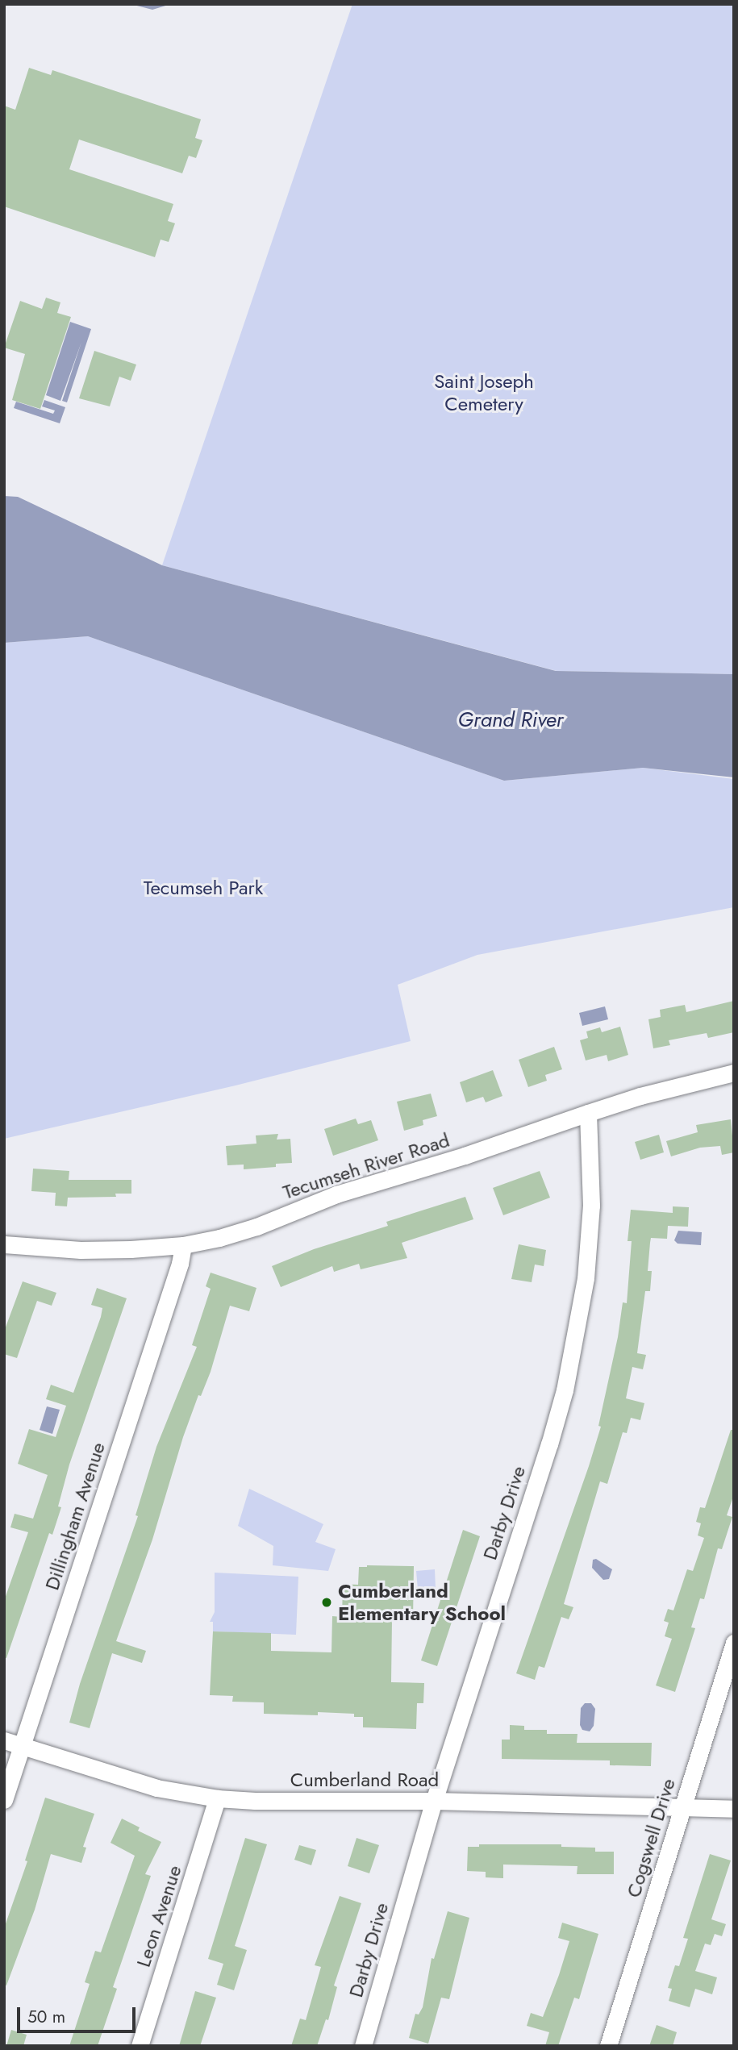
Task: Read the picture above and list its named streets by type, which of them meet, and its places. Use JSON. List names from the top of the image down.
{
  "streets": {
    "street": [
      "Tecumseh River Road",
      "Darby Drive",
      "Dillingham Avenue",
      "Cumberland Road",
      "Cogswell Drive",
      "Leon Avenue"
    ]
  },
  "crossings": [
    ["Tecumseh River Road", "Darby Drive"],
    ["Tecumseh River Road", "Dillingham Avenue"],
    ["Darby Drive", "Cumberland Road"],
    ["Dillingham Avenue", "Cumberland Road"],
    ["Cumberland Road", "Cogswell Drive"],
    ["Cumberland Road", "Leon Avenue"]
  ],
  "water": ["Grand River"],
  "parks": ["Saint Joseph Cemetery", "Tecumseh Park"],
  "places": ["Cumberland Elementary School"],
  "scale_bar": "50 m"
}
